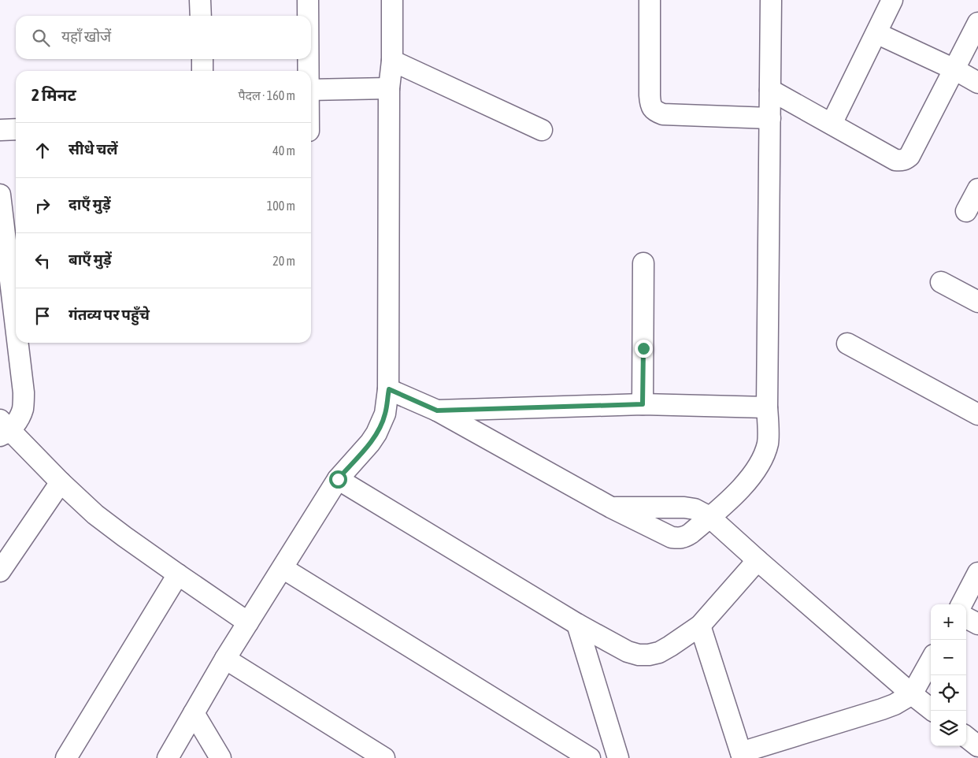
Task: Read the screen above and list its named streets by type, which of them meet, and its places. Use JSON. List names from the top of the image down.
{
  "page": {
    "search": "यहाँ खोजें",
    "heading": ["2 मिनट", "पैदल · 160 m"],
    "list": [
      ["सीधे चलें", "40 m"],
      ["दाएँ मुड़ें", "100 m"],
      ["बाएँ मुड़ें", "20 m"],
      "गंतव्य पर पहुँचे"
    ],
    "map_buttons": ["+", "−"]
  }
}
